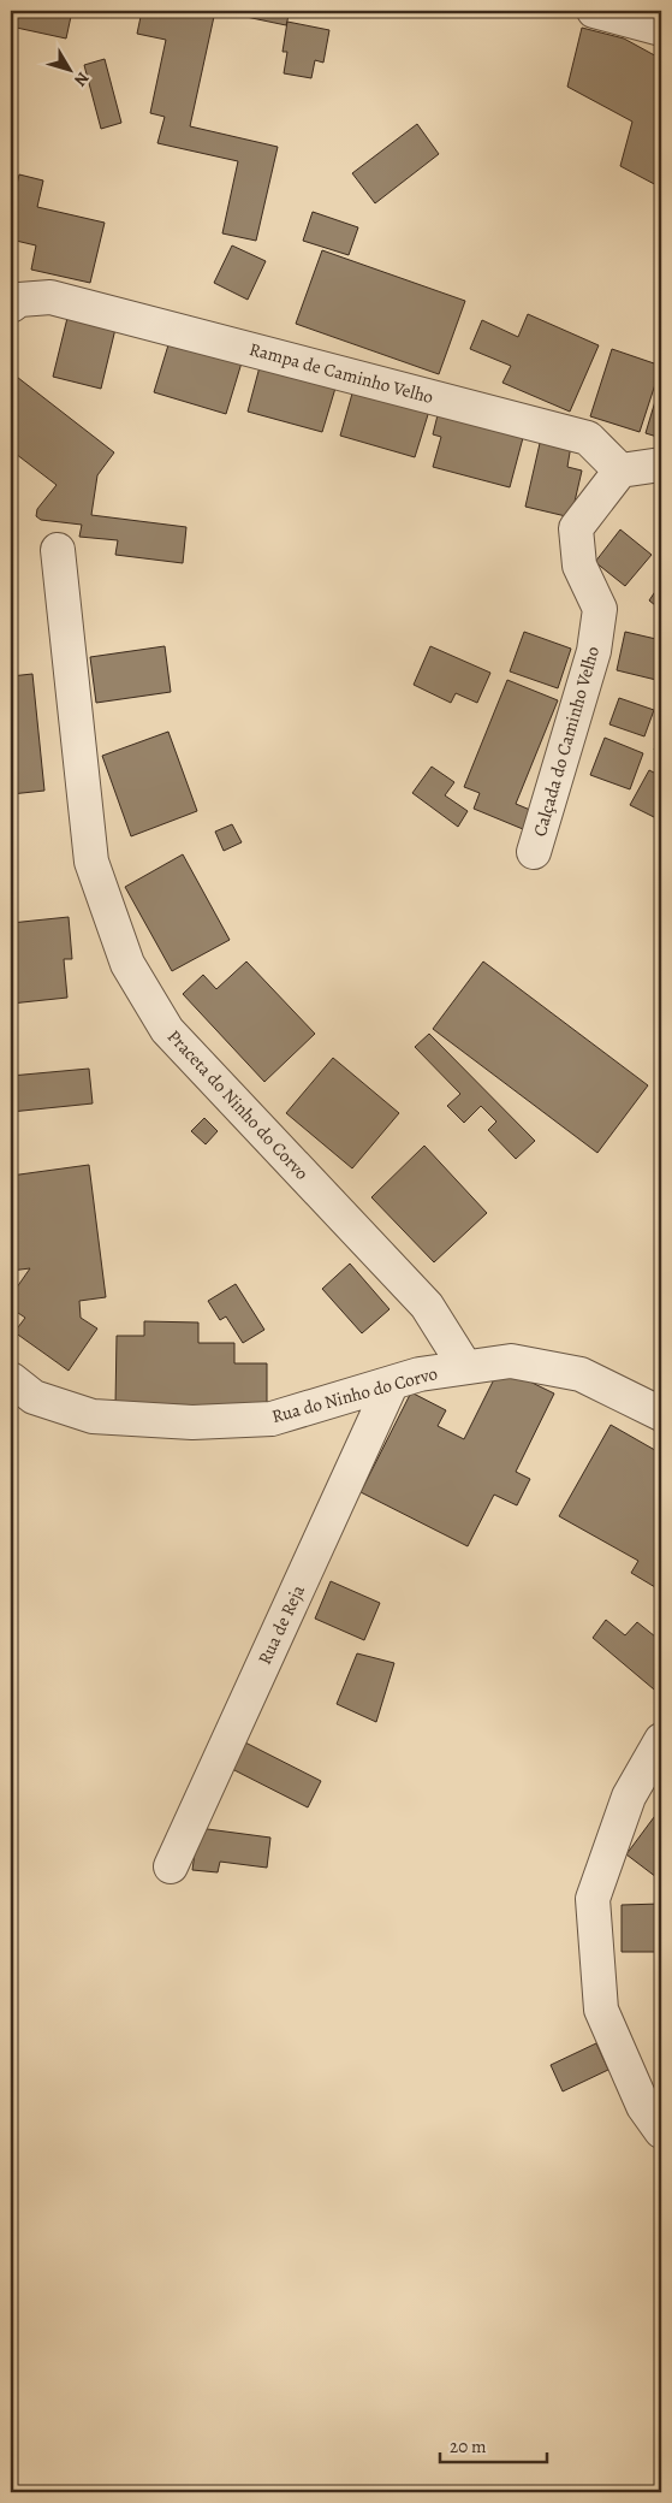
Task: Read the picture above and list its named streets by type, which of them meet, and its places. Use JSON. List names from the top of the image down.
{
  "streets": {
    "street": [
      "Rampa de Caminho Velho",
      "Calçada do Caminho Velho",
      "Praceta do Ninho do Corvo",
      "Rua do Ninho do Corvo",
      "Rua de Reja"
    ]
  },
  "crossings": [
    ["Rampa de Caminho Velho", "Calçada do Caminho Velho"],
    ["Praceta do Ninho do Corvo", "Rua do Ninho do Corvo"],
    ["Rua do Ninho do Corvo", "Rua de Reja"]
  ],
  "scale_bar": "20 m",
  "north": "bottom right"
}
